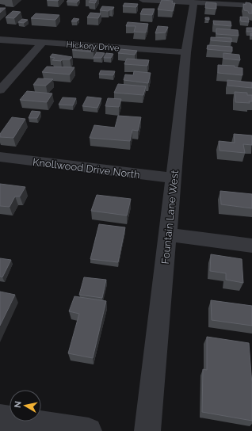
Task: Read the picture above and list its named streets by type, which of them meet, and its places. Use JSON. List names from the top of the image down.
{
  "streets": {
    "street": ["Hickory Drive", "Knollwood Drive North", "Fountain Lane West"]
  },
  "crossings": [
    ["Hickory Drive", "Fountain Lane West"],
    ["Knollwood Drive North", "Fountain Lane West"]
  ],
  "north": "left"
}
